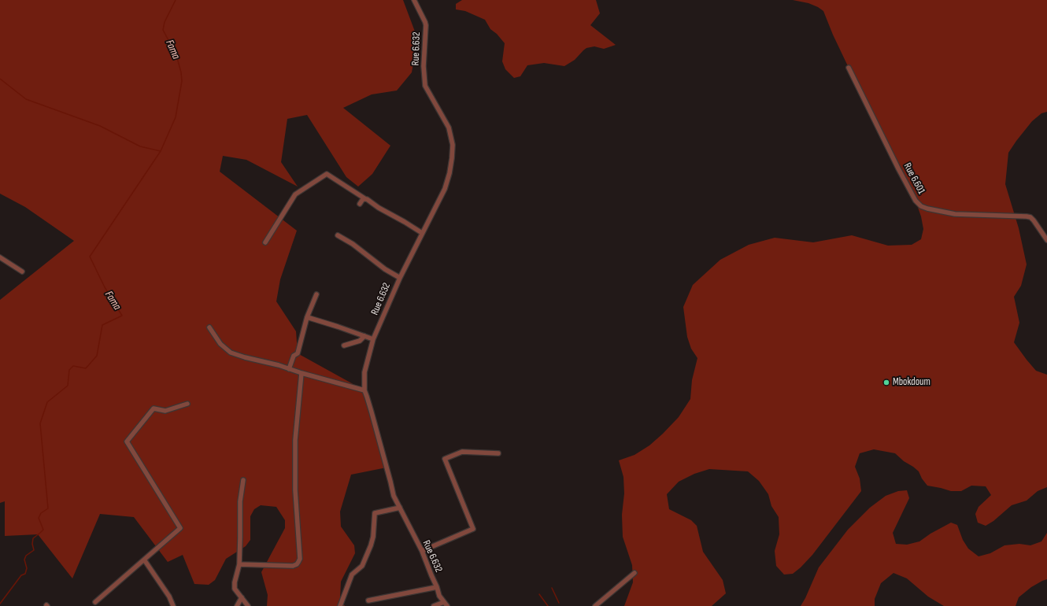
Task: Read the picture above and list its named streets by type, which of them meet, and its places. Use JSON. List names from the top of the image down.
{
  "streets": {
    "street": ["Rue 6.632", "Rue 6.601"]
  },
  "water": ["Fama"],
  "places": ["Mbokdoum"]
}
